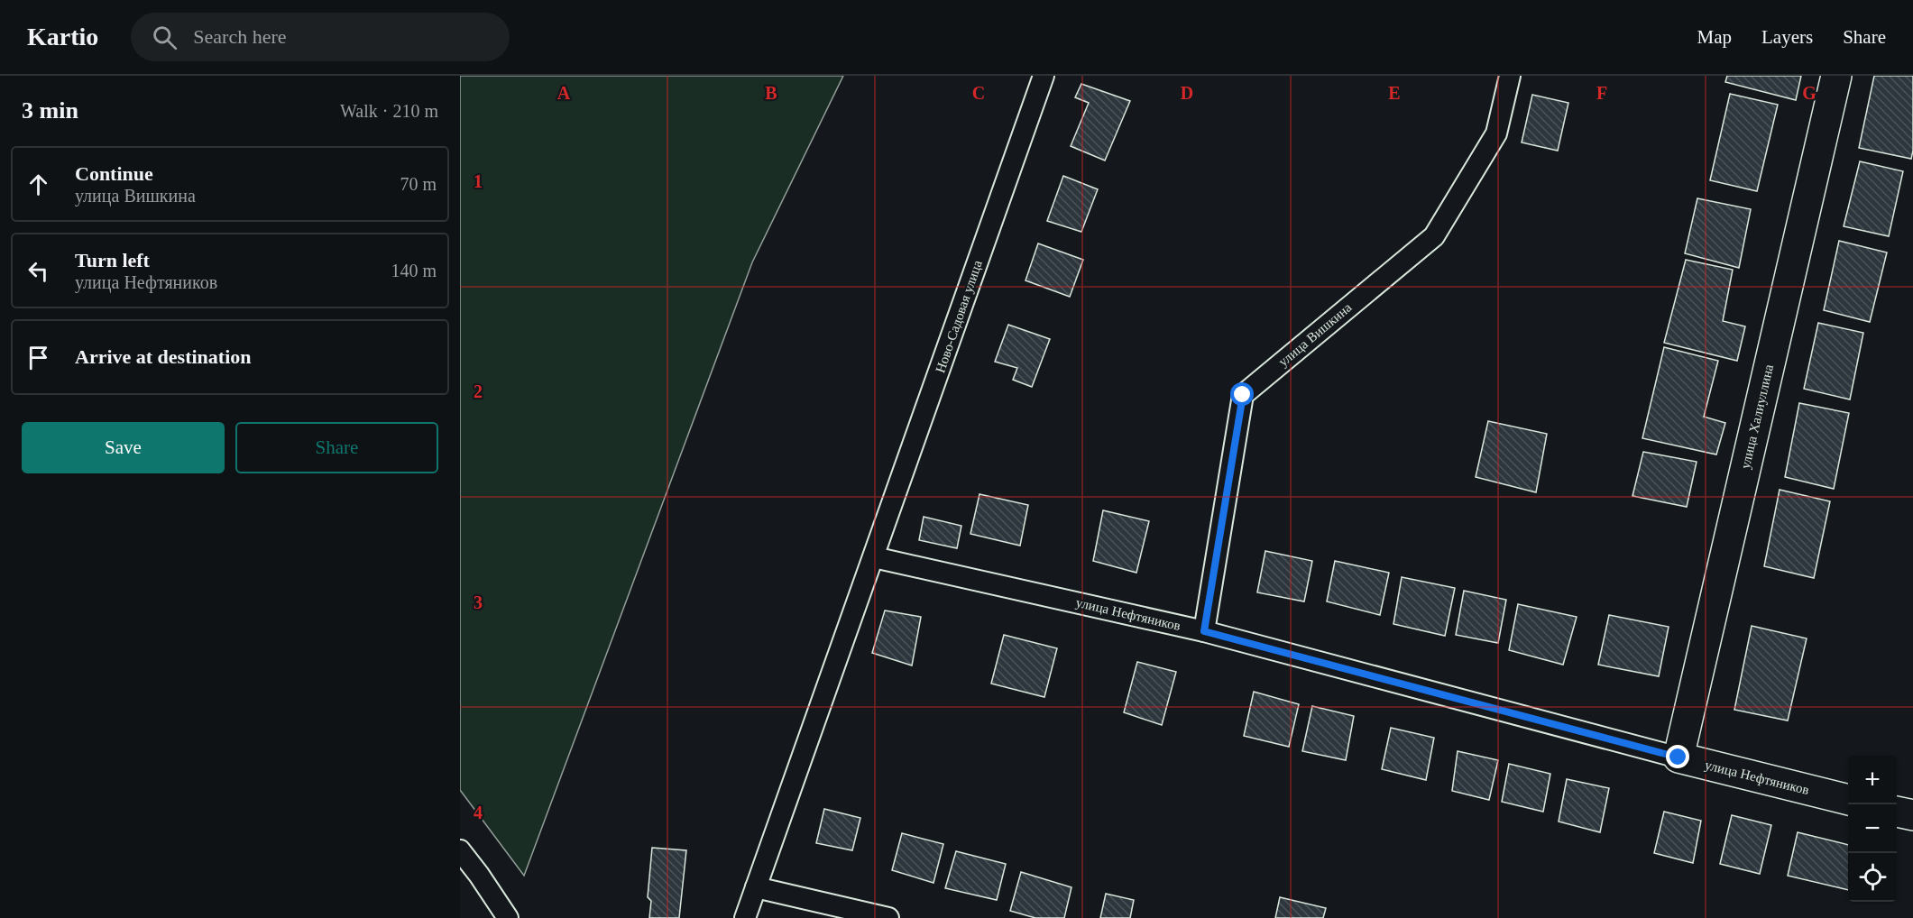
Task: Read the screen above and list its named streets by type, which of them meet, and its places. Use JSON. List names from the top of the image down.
{
  "streets": {
    "street": [
      "Ново-Садовая улица",
      "улица Вишкина",
      "улица Халиуллина",
      "улица Нефтяников"
    ]
  },
  "crossings": [
    ["Ново-Садовая улица", "улица Нефтяников"],
    ["улица Вишкина", "улица Нефтяников"],
    ["улица Халиуллина", "улица Нефтяников"]
  ],
  "page": {
    "header": "Kartio",
    "search": "Search here",
    "nav": ["Map", "Layers", "Share"],
    "heading": ["3 min", "Walk · 210 m"],
    "list": [
      ["Continue", "улица Вишкина", "70 m"],
      ["Turn left", "улица Нефтяников", "140 m"],
      "Arrive at destination"
    ],
    "buttons": ["Save", "Share"],
    "map_buttons": ["+", "−"]
  },
  "grid": {
    "columns": [
      "A",
      "B",
      "C",
      "D",
      "E",
      "F",
      "G"
    ],
    "rows": [
      "1",
      "2",
      "3",
      "4"
    ]
  }
}
